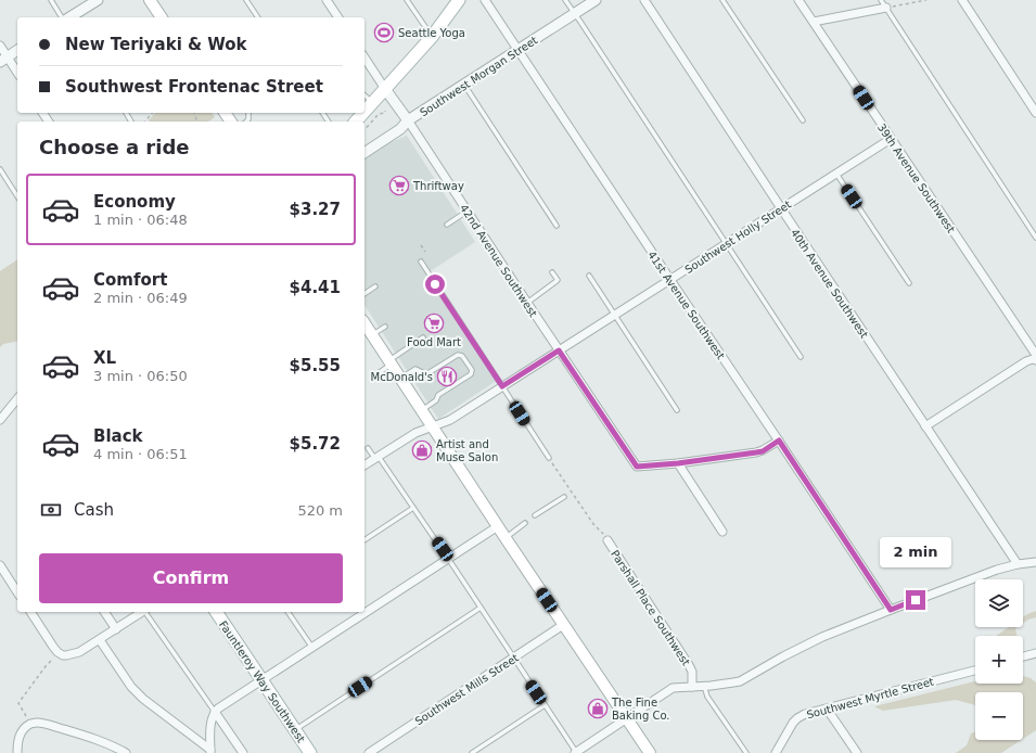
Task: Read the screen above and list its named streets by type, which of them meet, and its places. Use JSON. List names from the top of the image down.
{
  "streets": {
    "main road": ["Fauntleroy Way Southwest"],
    "street": [
      "Southwest Morgan Street",
      "39th Avenue Southwest",
      "Southwest Holly Street",
      "42nd Avenue Southwest",
      "40th Avenue Southwest",
      "41st Avenue Southwest",
      "Parshall Place Southwest",
      "Southwest Mills Street",
      "Southwest Myrtle Street"
    ]
  },
  "crossings": [
    ["Southwest Morgan Street", "42nd Avenue Southwest"],
    ["Southwest Morgan Street", "41st Avenue Southwest"],
    ["39th Avenue Southwest", "Southwest Holly Street"],
    ["Southwest Holly Street", "42nd Avenue Southwest"],
    ["Southwest Holly Street", "40th Avenue Southwest"],
    ["Southwest Holly Street", "41st Avenue Southwest"]
  ],
  "places": {
    "sports": ["Seattle Yoga"],
    "supermarket": ["Thriftway", "Food Mart"],
    "restaurant": ["McDonald's"],
    "shop": ["Artist and Muse Salon", "The Fine Baking Co."]
  },
  "page": {
    "banner": ["New Teriyaki & Wok", "Southwest Frontenac Street"],
    "heading": "Choose a ride",
    "list": [
      {
        "name": "Economy",
        "note": "1 min · 06:48",
        "value": "$3.27"
      },
      {
        "name": "Comfort",
        "note": "2 min · 06:49",
        "value": "$4.41"
      },
      {
        "name": "XL",
        "note": "3 min · 06:50",
        "value": "$5.55"
      },
      {
        "name": "Black",
        "note": "4 min · 06:51",
        "value": "$5.72"
      }
    ],
    "pay": ["Cash", "520 m"],
    "bubble": "2 min",
    "buttons": "Confirm",
    "map_buttons": ["+", "−"]
  }
}
